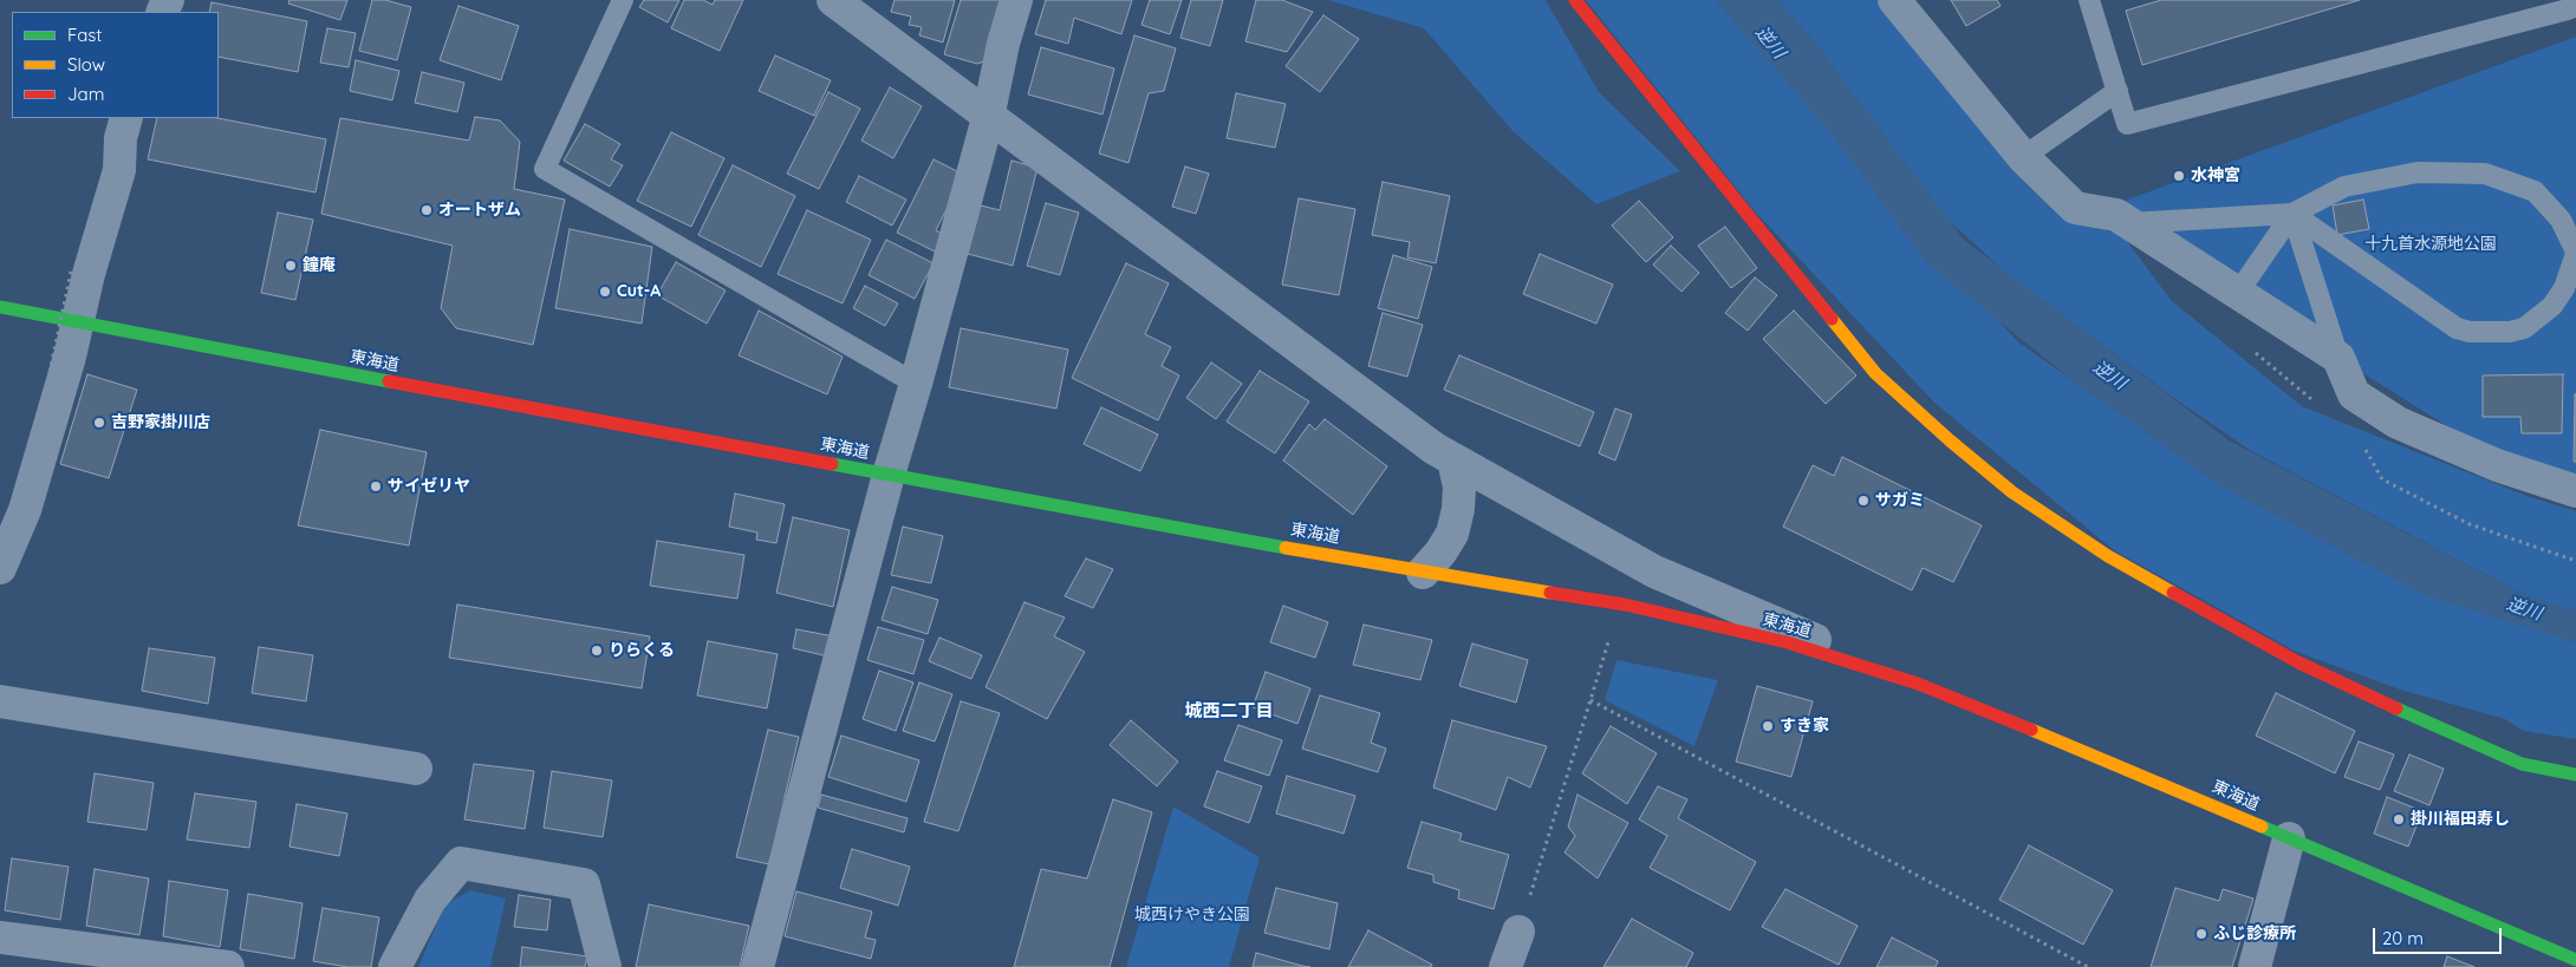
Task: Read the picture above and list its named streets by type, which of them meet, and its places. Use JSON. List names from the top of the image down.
{
  "streets": {
    "main road": ["東海道"]
  },
  "districts": ["城西二丁目"],
  "water": ["逆川"],
  "parks": ["十九首水源地公園", "城西けやき公園"],
  "places": [
    "水神宮",
    "オートザム",
    "鐘庵",
    "Cut-A",
    "吉野家掛川店",
    "サイゼリヤ",
    "サガミ",
    "りらくる",
    "すき家",
    "掛川福田寿し",
    "ふじ診療所"
  ],
  "legend": ["Fast", "Slow", "Jam"],
  "scale_bar": "20 m"
}
